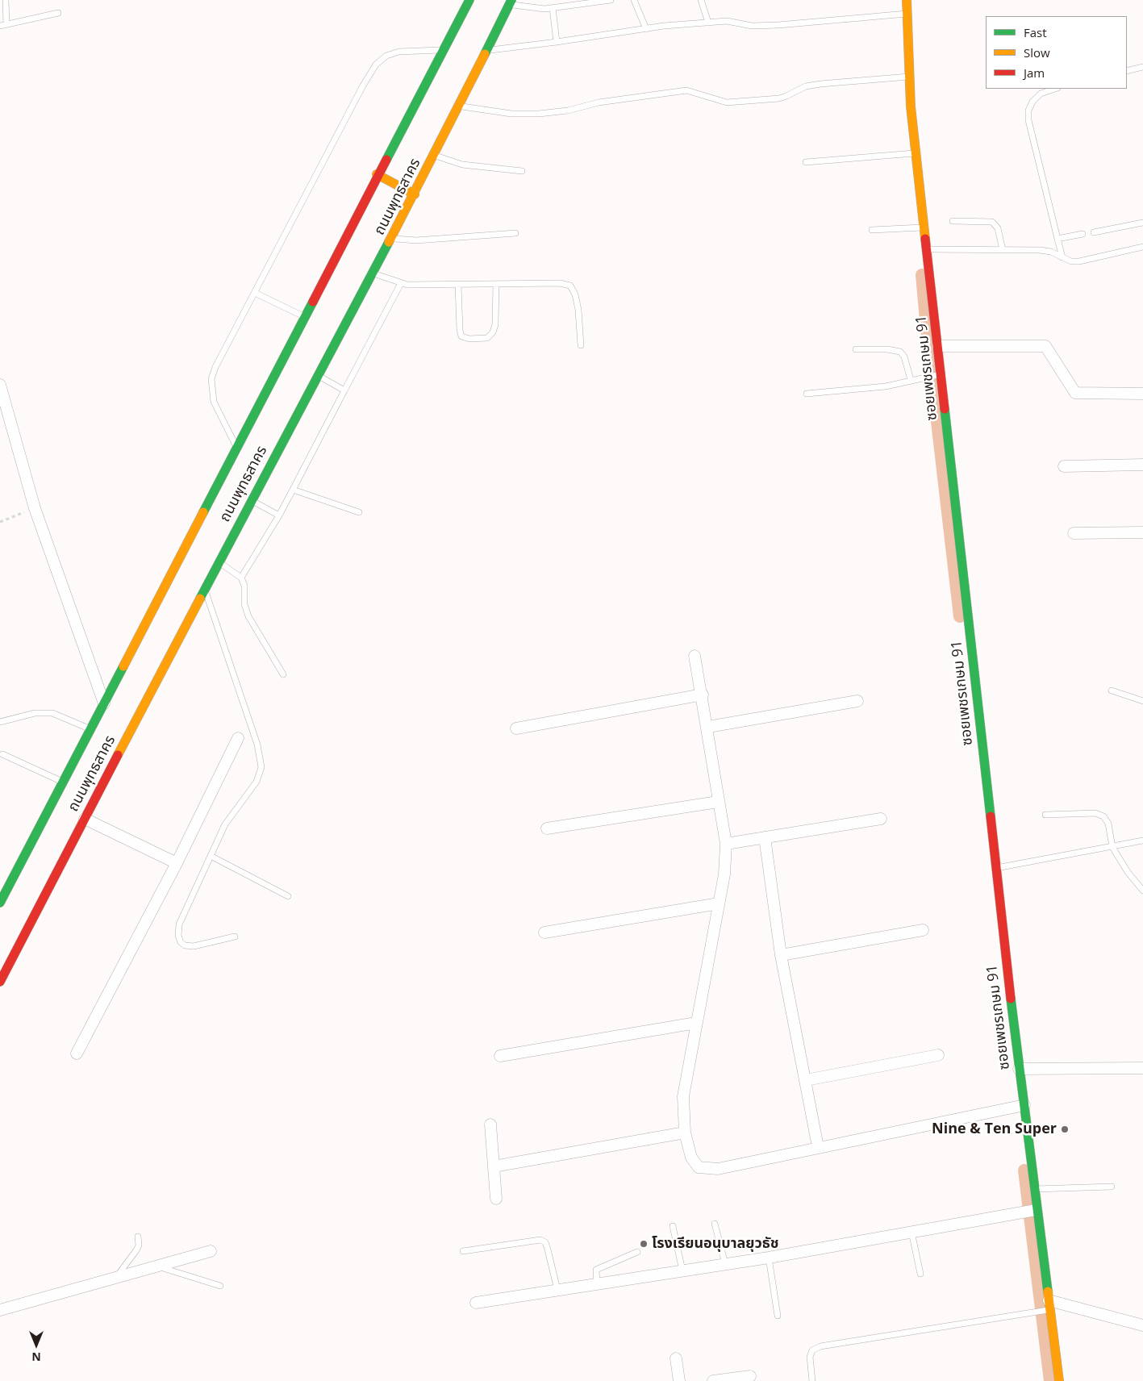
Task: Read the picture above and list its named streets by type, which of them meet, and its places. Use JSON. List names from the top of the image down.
{
  "streets": {
    "main road": ["ถนนพุทธสาคร", "ซอยเพชรเกษม 91"]
  },
  "places": ["Nine & Ten Super", "โรงเรียนอนุบาลยุวธัช"],
  "legend": ["Fast", "Slow", "Jam"],
  "north": "bottom"
}
